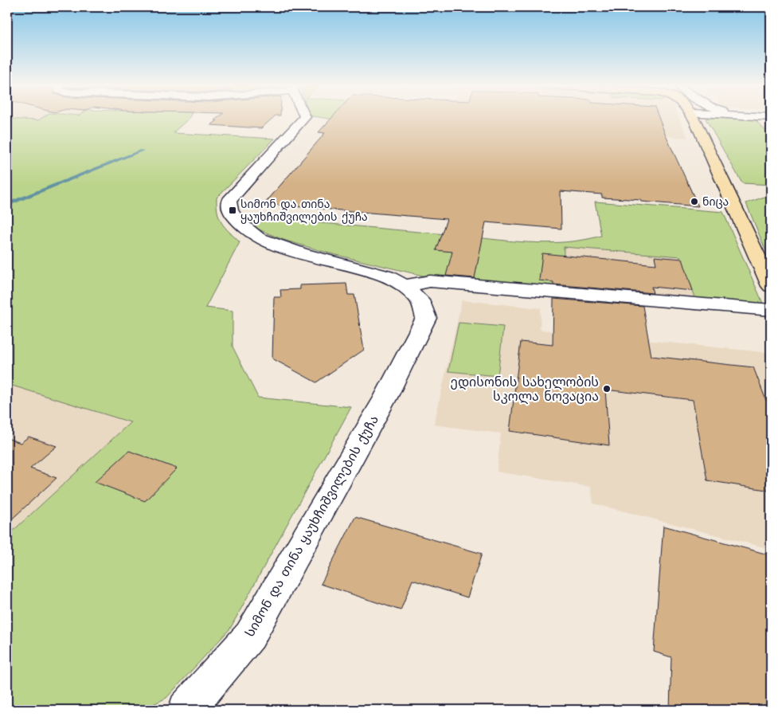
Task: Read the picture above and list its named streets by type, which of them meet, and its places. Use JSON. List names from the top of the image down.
{
  "streets": {
    "street": ["სიმონ და თინა ყაუხჩიშვილების ქუჩა"]
  },
  "places": {
    "other": ["ნიცა", "ედისონის სახელობის სკოლა ნოვაცია"],
    "transit": ["სიმონ და თინა ყაუხჩიშვილების ქუჩა"]
  }
}
